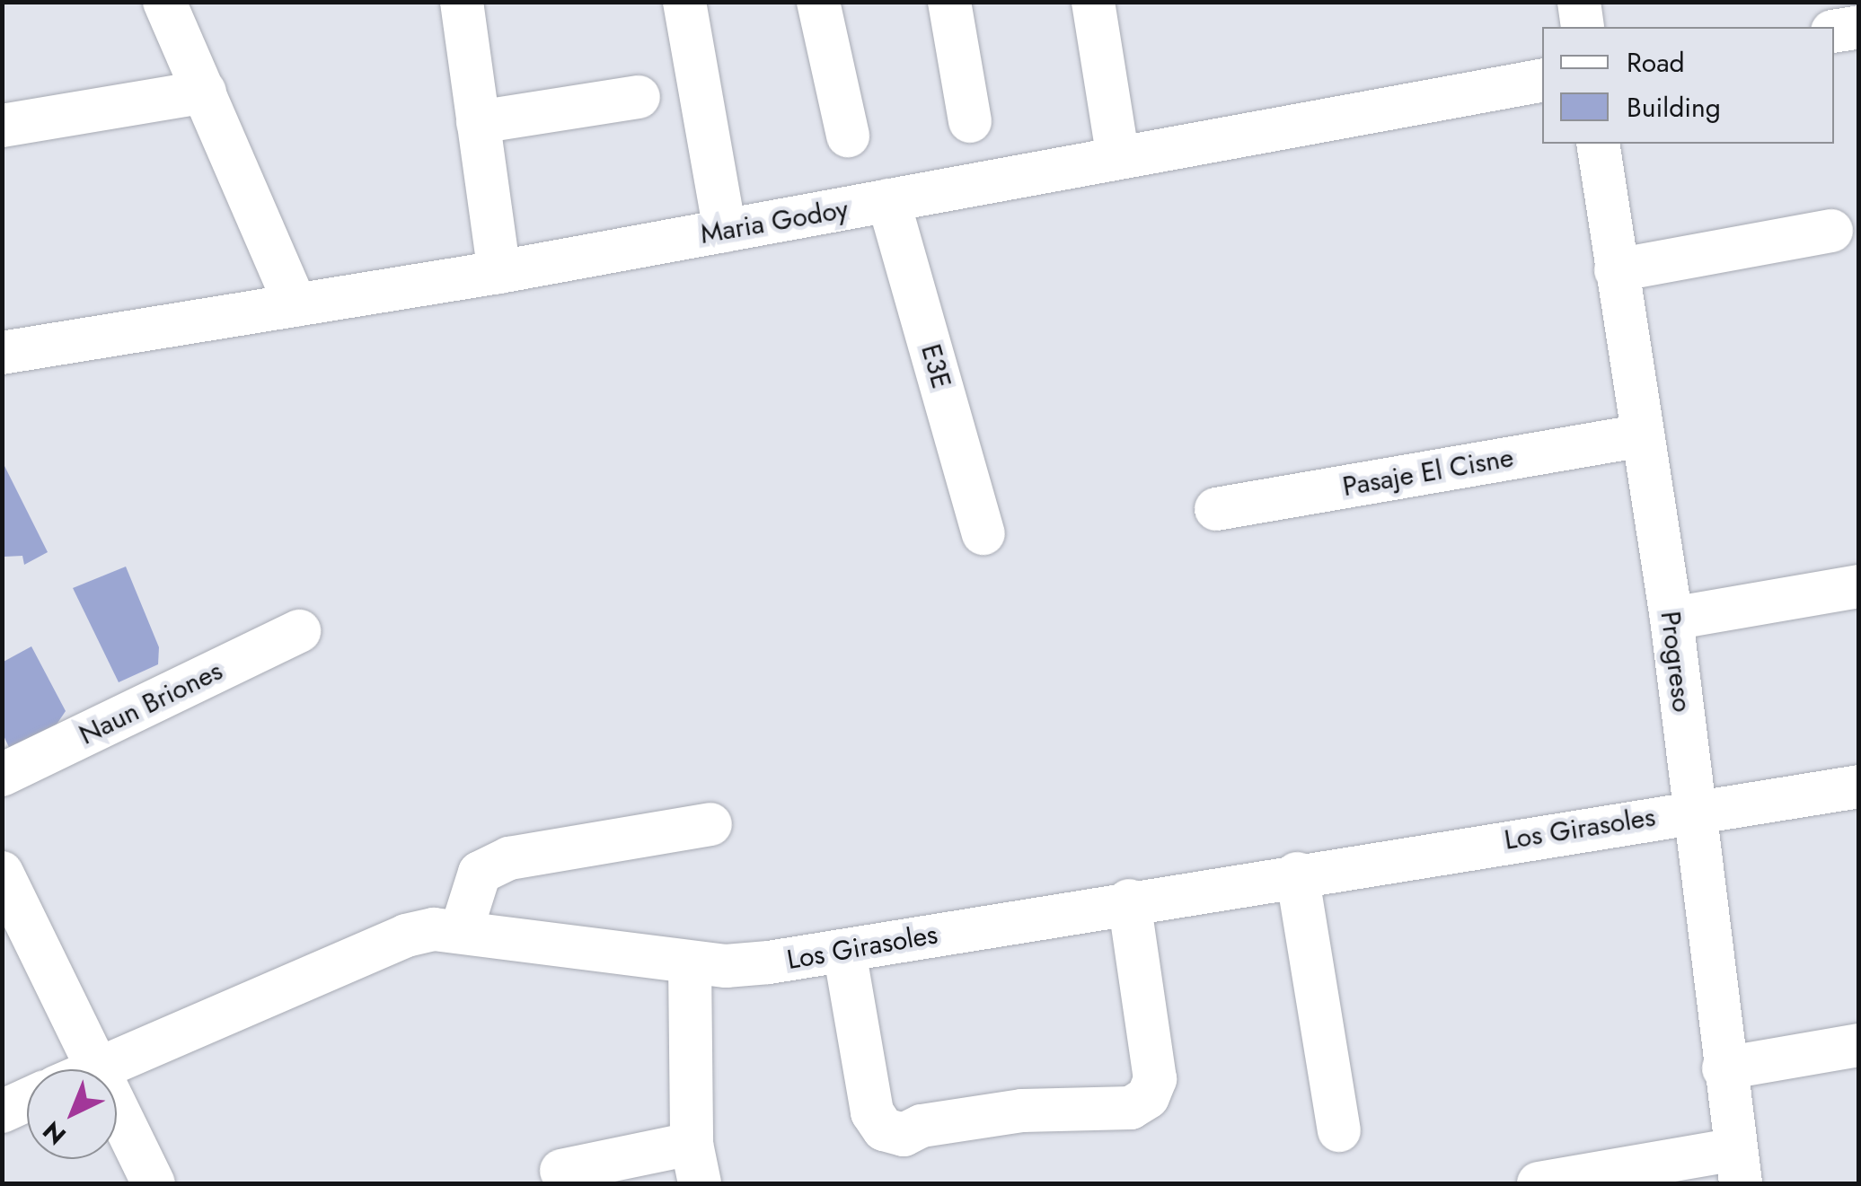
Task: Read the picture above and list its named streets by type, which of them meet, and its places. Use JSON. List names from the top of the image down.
{
  "streets": {
    "street": [
      "Maria Godoy",
      "E3E",
      "Pasaje El Cisne",
      "Progreso",
      "Naun Briones",
      "Los Girasoles"
    ]
  },
  "crossings": [
    ["Maria Godoy", "E3E"],
    ["Pasaje El Cisne", "Progreso"],
    ["Progreso", "Los Girasoles"]
  ],
  "legend": ["Road", "Building"],
  "north": "bottom left"
}
